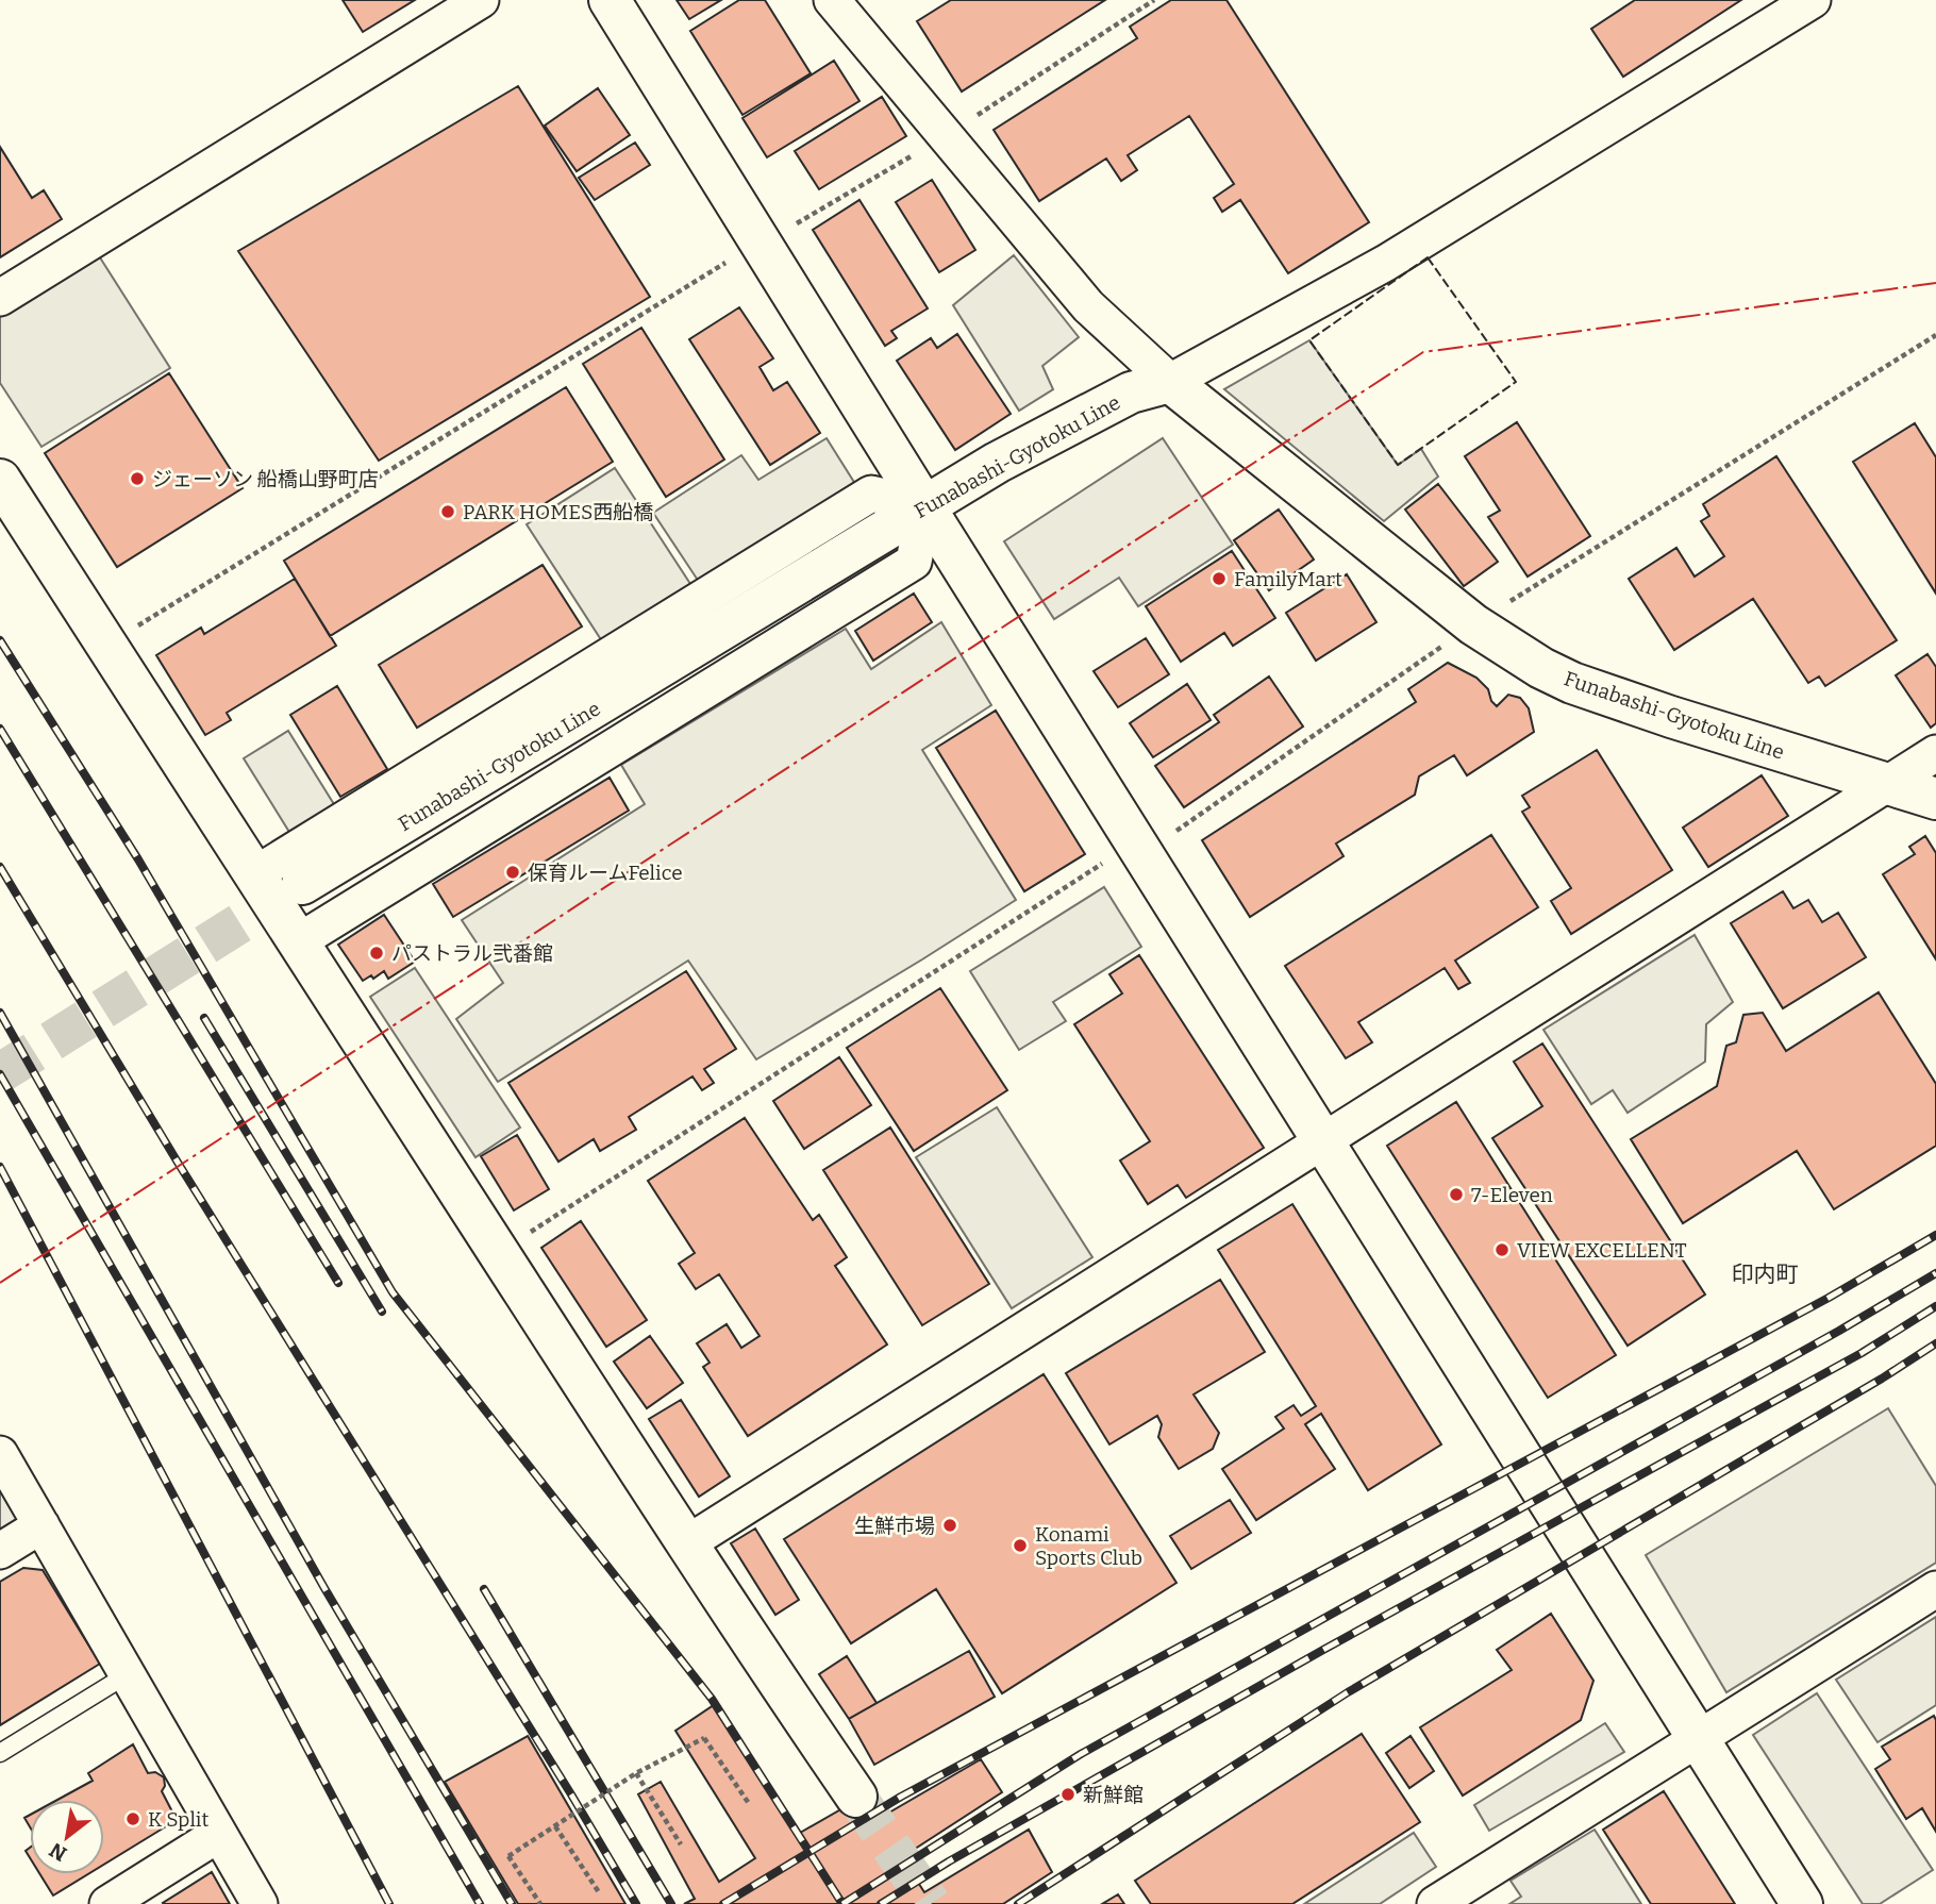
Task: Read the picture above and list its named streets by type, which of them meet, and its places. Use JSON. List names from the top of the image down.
{
  "streets": {
    "street": ["Funabashi-Gyotoku Line"]
  },
  "districts": ["印内町"],
  "places": [
    "ジェーソン 船橋山野町店",
    "PARK HOMES西船橋",
    "FamilyMart",
    "保育ルームFelice",
    "パストラル弐番館",
    "7-Eleven",
    "VIEW EXCELLENT",
    "生鮮市場",
    "Konami Sports Club",
    "新鮮館",
    "K Split"
  ],
  "north": "bottom left"
}
